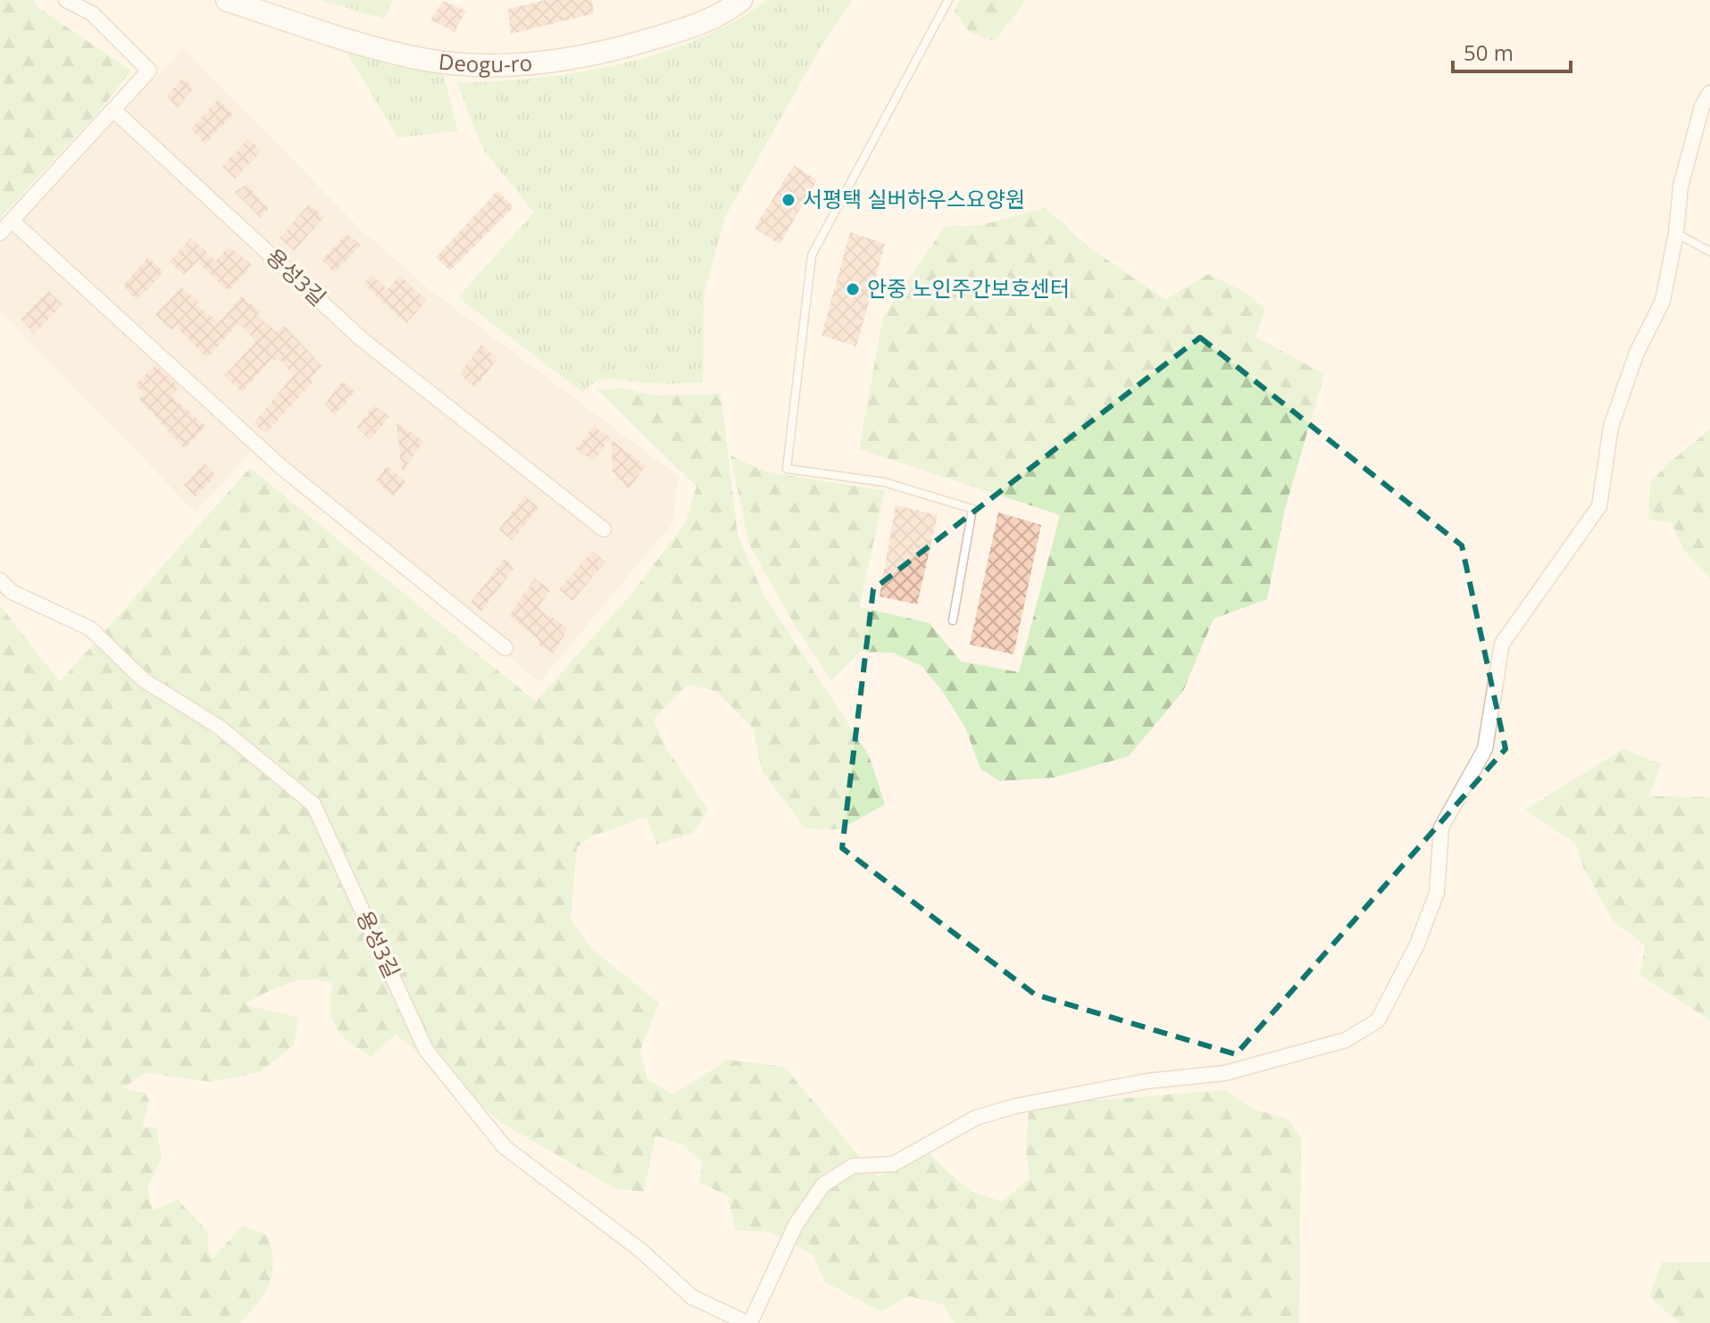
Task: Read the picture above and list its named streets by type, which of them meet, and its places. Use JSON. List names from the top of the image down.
{
  "streets": {
    "street": ["Deogu-ro", "용성3길"]
  },
  "places": ["서평택 실버하우스요양원", "안중 노인주간보호센터"],
  "scale_bar": "50 m"
}
